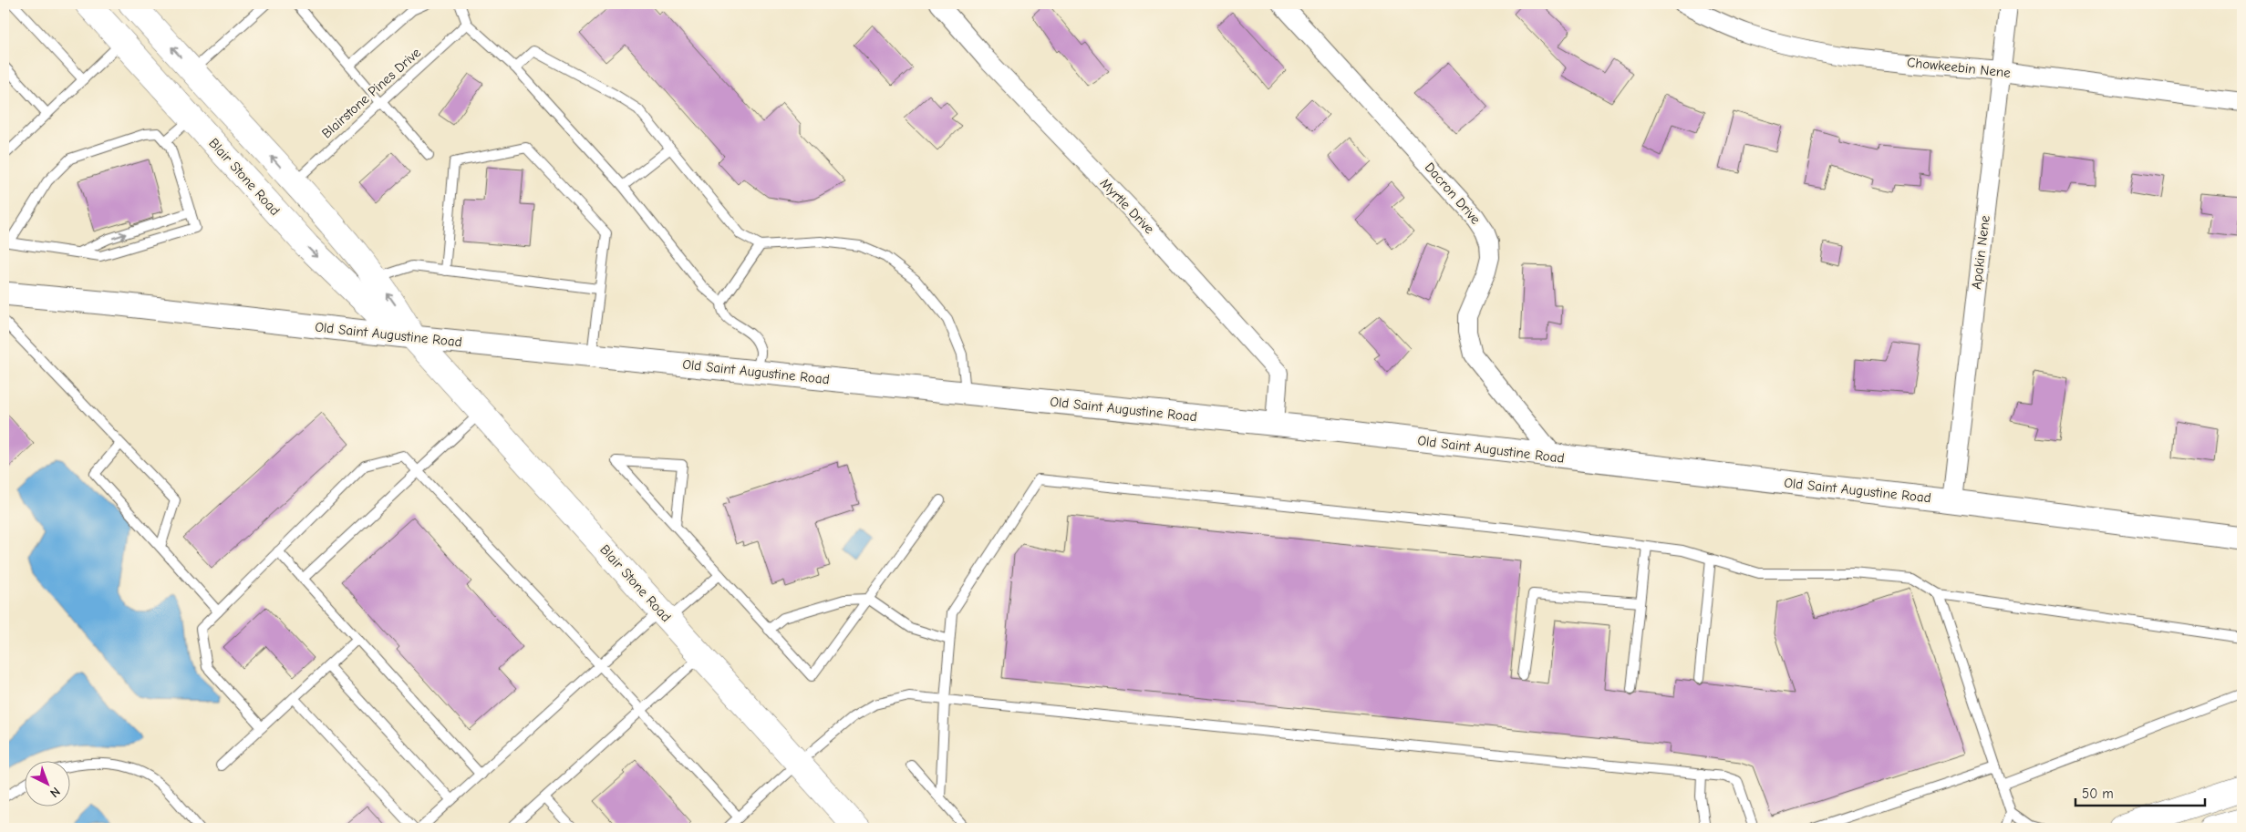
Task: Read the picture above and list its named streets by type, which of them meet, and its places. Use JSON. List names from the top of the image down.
{
  "streets": {
    "main road": ["Blair Stone Road"],
    "street": [
      "Chowkeebin Nene",
      "Dacron Drive",
      "Myrtle Drive",
      "Apakin Nene",
      "Old Saint Augustine Road"
    ],
    "lane": ["Blairstone Pines Drive"]
  },
  "crossings": [
    ["Chowkeebin Nene", "Apakin Nene"],
    ["Blairstone Pines Drive", "Blair Stone Road"],
    ["Blair Stone Road", "Old Saint Augustine Road"],
    ["Dacron Drive", "Old Saint Augustine Road"],
    ["Myrtle Drive", "Old Saint Augustine Road"],
    ["Apakin Nene", "Old Saint Augustine Road"]
  ],
  "scale_bar": "50 m",
  "north": "bottom right"
}
